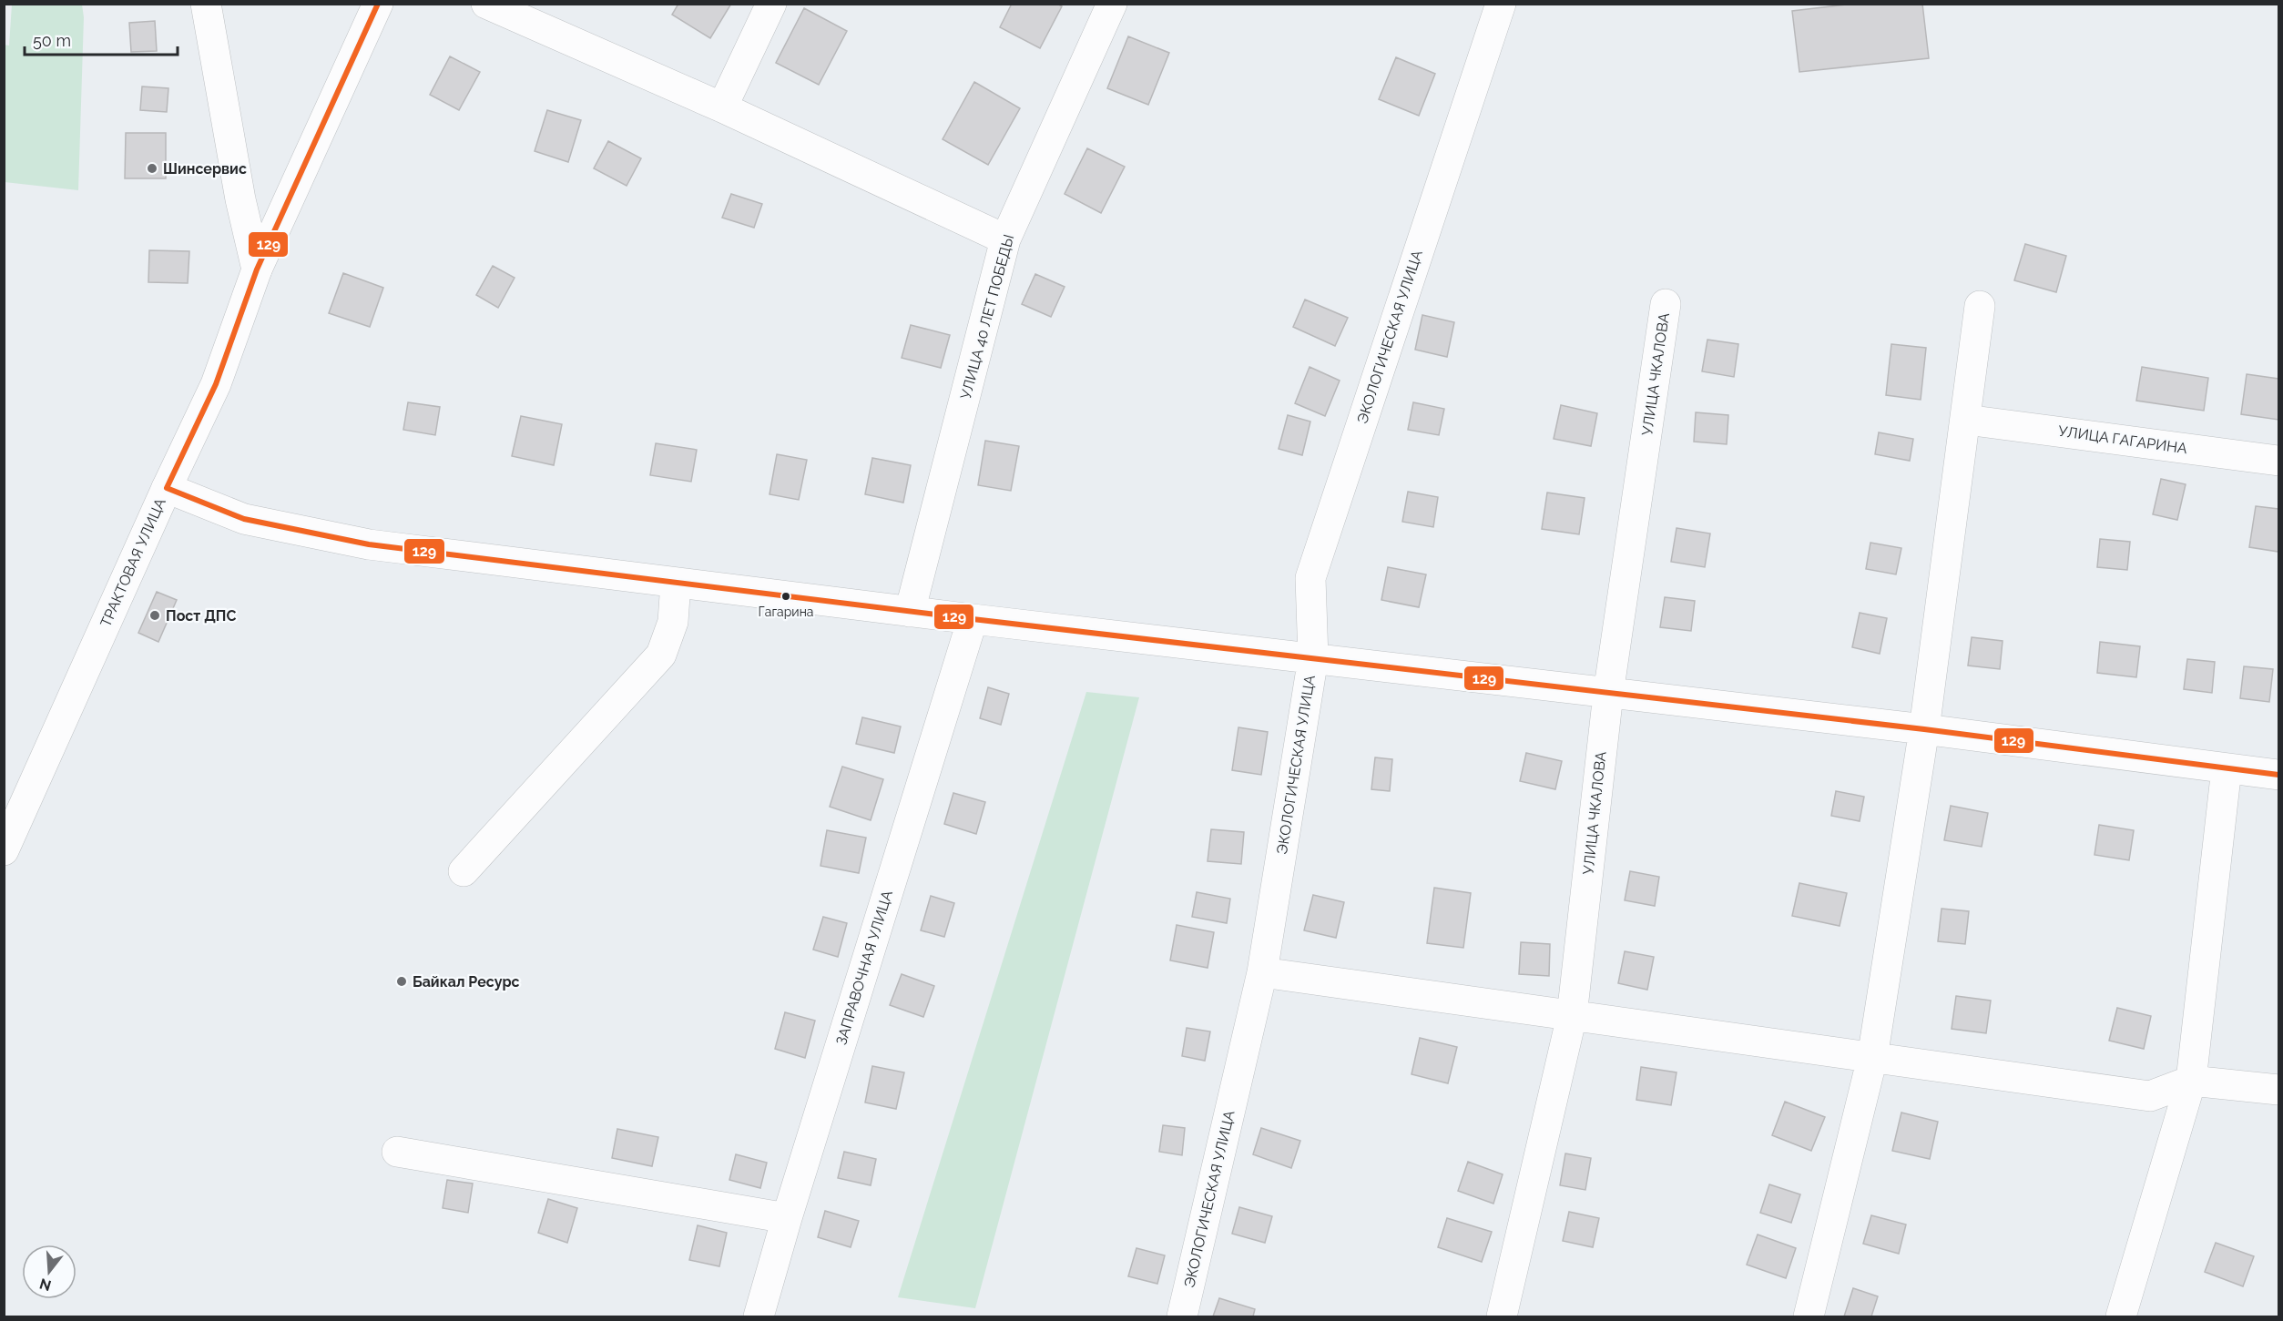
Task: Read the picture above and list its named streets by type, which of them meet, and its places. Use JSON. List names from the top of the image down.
{
  "streets": {
    "main road": [
      "УЛИЦА 40 ЛЕТ ПОБЕДЫ",
      "ЭКОЛОГИЧЕСКАЯ УЛИЦА",
      "УЛИЦА ЧКАЛОВА",
      "УЛИЦА ГАГАРИНА",
      "ТРАКТОВАЯ УЛИЦА",
      "ЗАПРАВОЧНАЯ УЛИЦА"
    ]
  },
  "places": [
    "Шинсервис",
    "Гагарина",
    "Пост ДПС",
    "Байкал Ресурс"
  ],
  "lines": ["transit line 129"],
  "scale_bar": "50 m",
  "north": "bottom"
}
